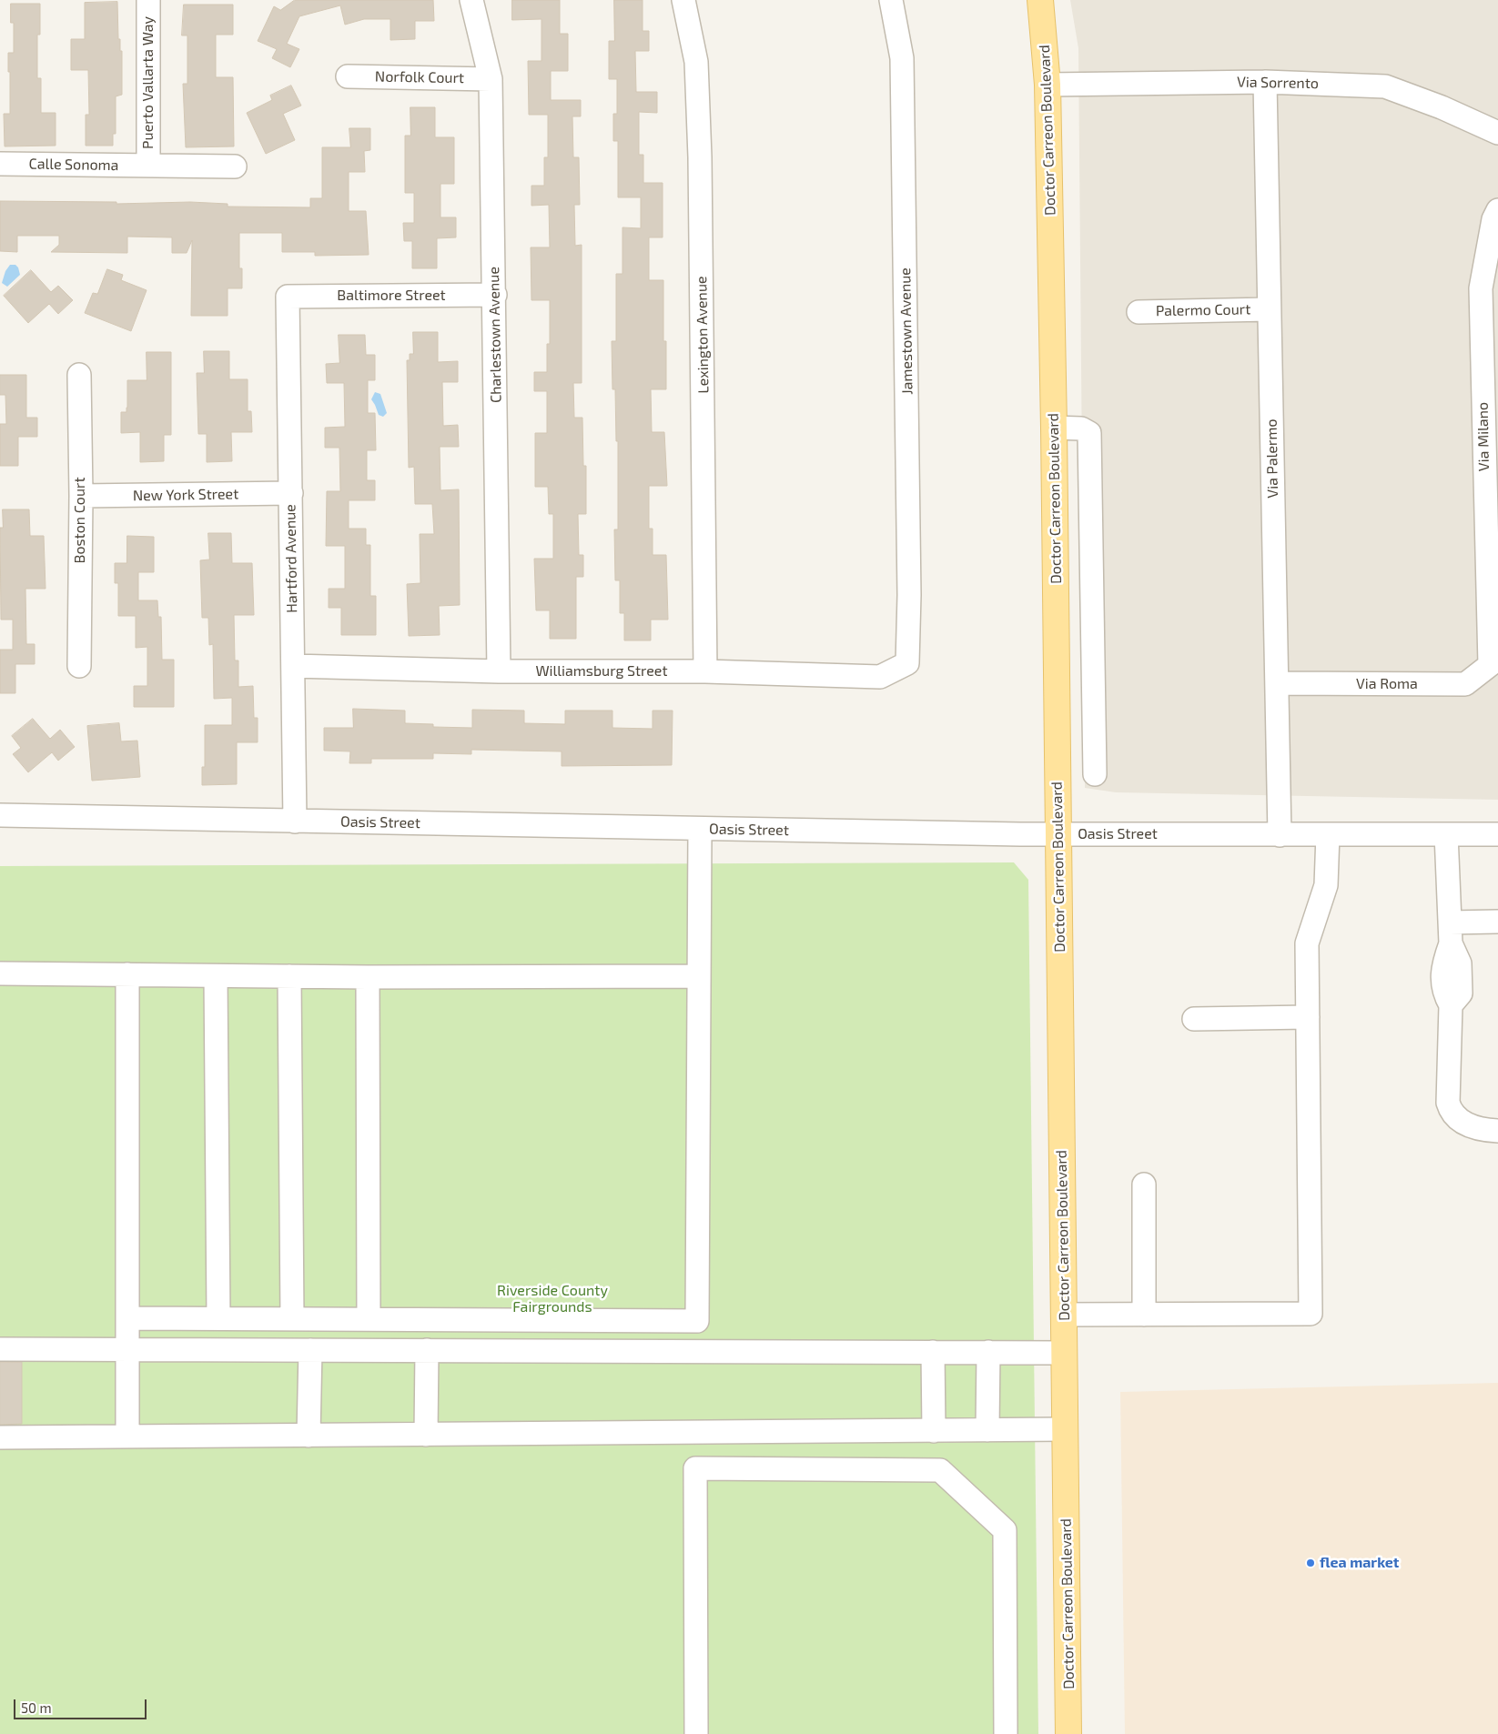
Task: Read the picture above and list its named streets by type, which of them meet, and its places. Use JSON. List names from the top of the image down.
{
  "streets": {
    "main road": ["Doctor Carreon Boulevard"],
    "street": [
      "Norfolk Court",
      "Puerto Vallarta Way",
      "Via Sorrento",
      "Calle Sonoma",
      "Baltimore Street",
      "Palermo Court",
      "Jamestown Avenue",
      "Charlestown Avenue",
      "Lexington Avenue",
      "Via Milano",
      "Via Palermo",
      "New York Street",
      "Boston Court",
      "Hartford Avenue",
      "Williamsburg Street",
      "Via Roma",
      "Oasis Street"
    ]
  },
  "crossings": [
    ["Norfolk Court", "Charlestown Avenue"],
    ["Puerto Vallarta Way", "Calle Sonoma"],
    ["Via Sorrento", "Doctor Carreon Boulevard"],
    ["Via Sorrento", "Via Palermo"],
    ["Doctor Carreon Boulevard", "Oasis Street"],
    ["Baltimore Street", "Charlestown Avenue"],
    ["Baltimore Street", "Hartford Avenue"],
    ["Palermo Court", "Via Palermo"],
    ["Jamestown Avenue", "Williamsburg Street"],
    ["Charlestown Avenue", "Williamsburg Street"],
    ["Lexington Avenue", "Williamsburg Street"],
    ["Via Milano", "Via Roma"],
    ["Via Palermo", "Via Roma"],
    ["Via Palermo", "Oasis Street"],
    ["New York Street", "Boston Court"],
    ["New York Street", "Hartford Avenue"],
    ["Hartford Avenue", "Williamsburg Street"],
    ["Hartford Avenue", "Oasis Street"]
  ],
  "parks": ["Riverside County Fairgrounds"],
  "places": ["flea market"],
  "scale_bar": "50 m"
}
